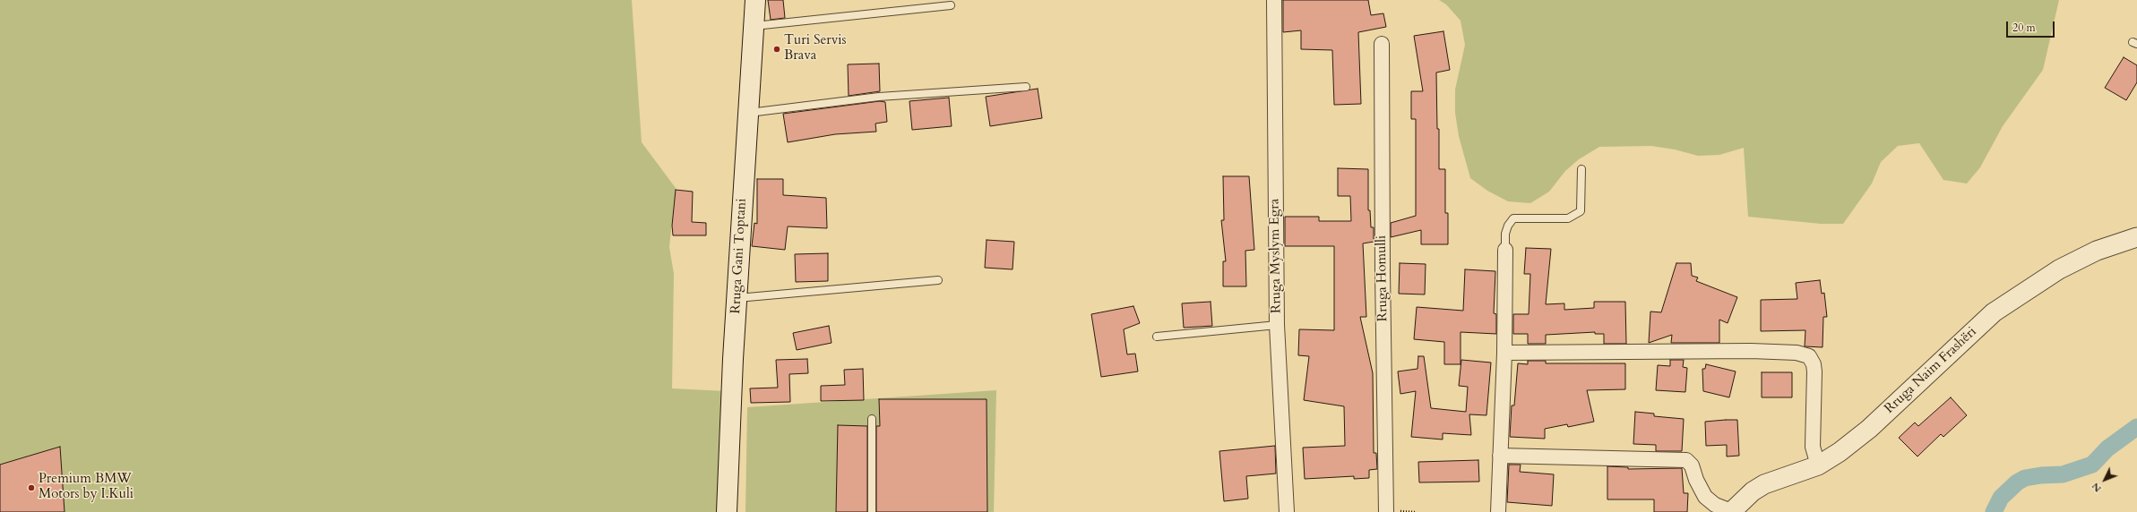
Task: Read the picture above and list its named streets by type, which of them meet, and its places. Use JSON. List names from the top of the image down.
{
  "streets": {
    "main road": ["Rruga Gani Toptani"],
    "street": ["Rruga Myslym Egra", "Rruga Homulli", "Rruga Naim Frashëri"]
  },
  "places": ["Turi Servis Brava", "Premium BMW Motors by I.Kuli"],
  "scale_bar": "20 m",
  "north": "bottom left"
}
